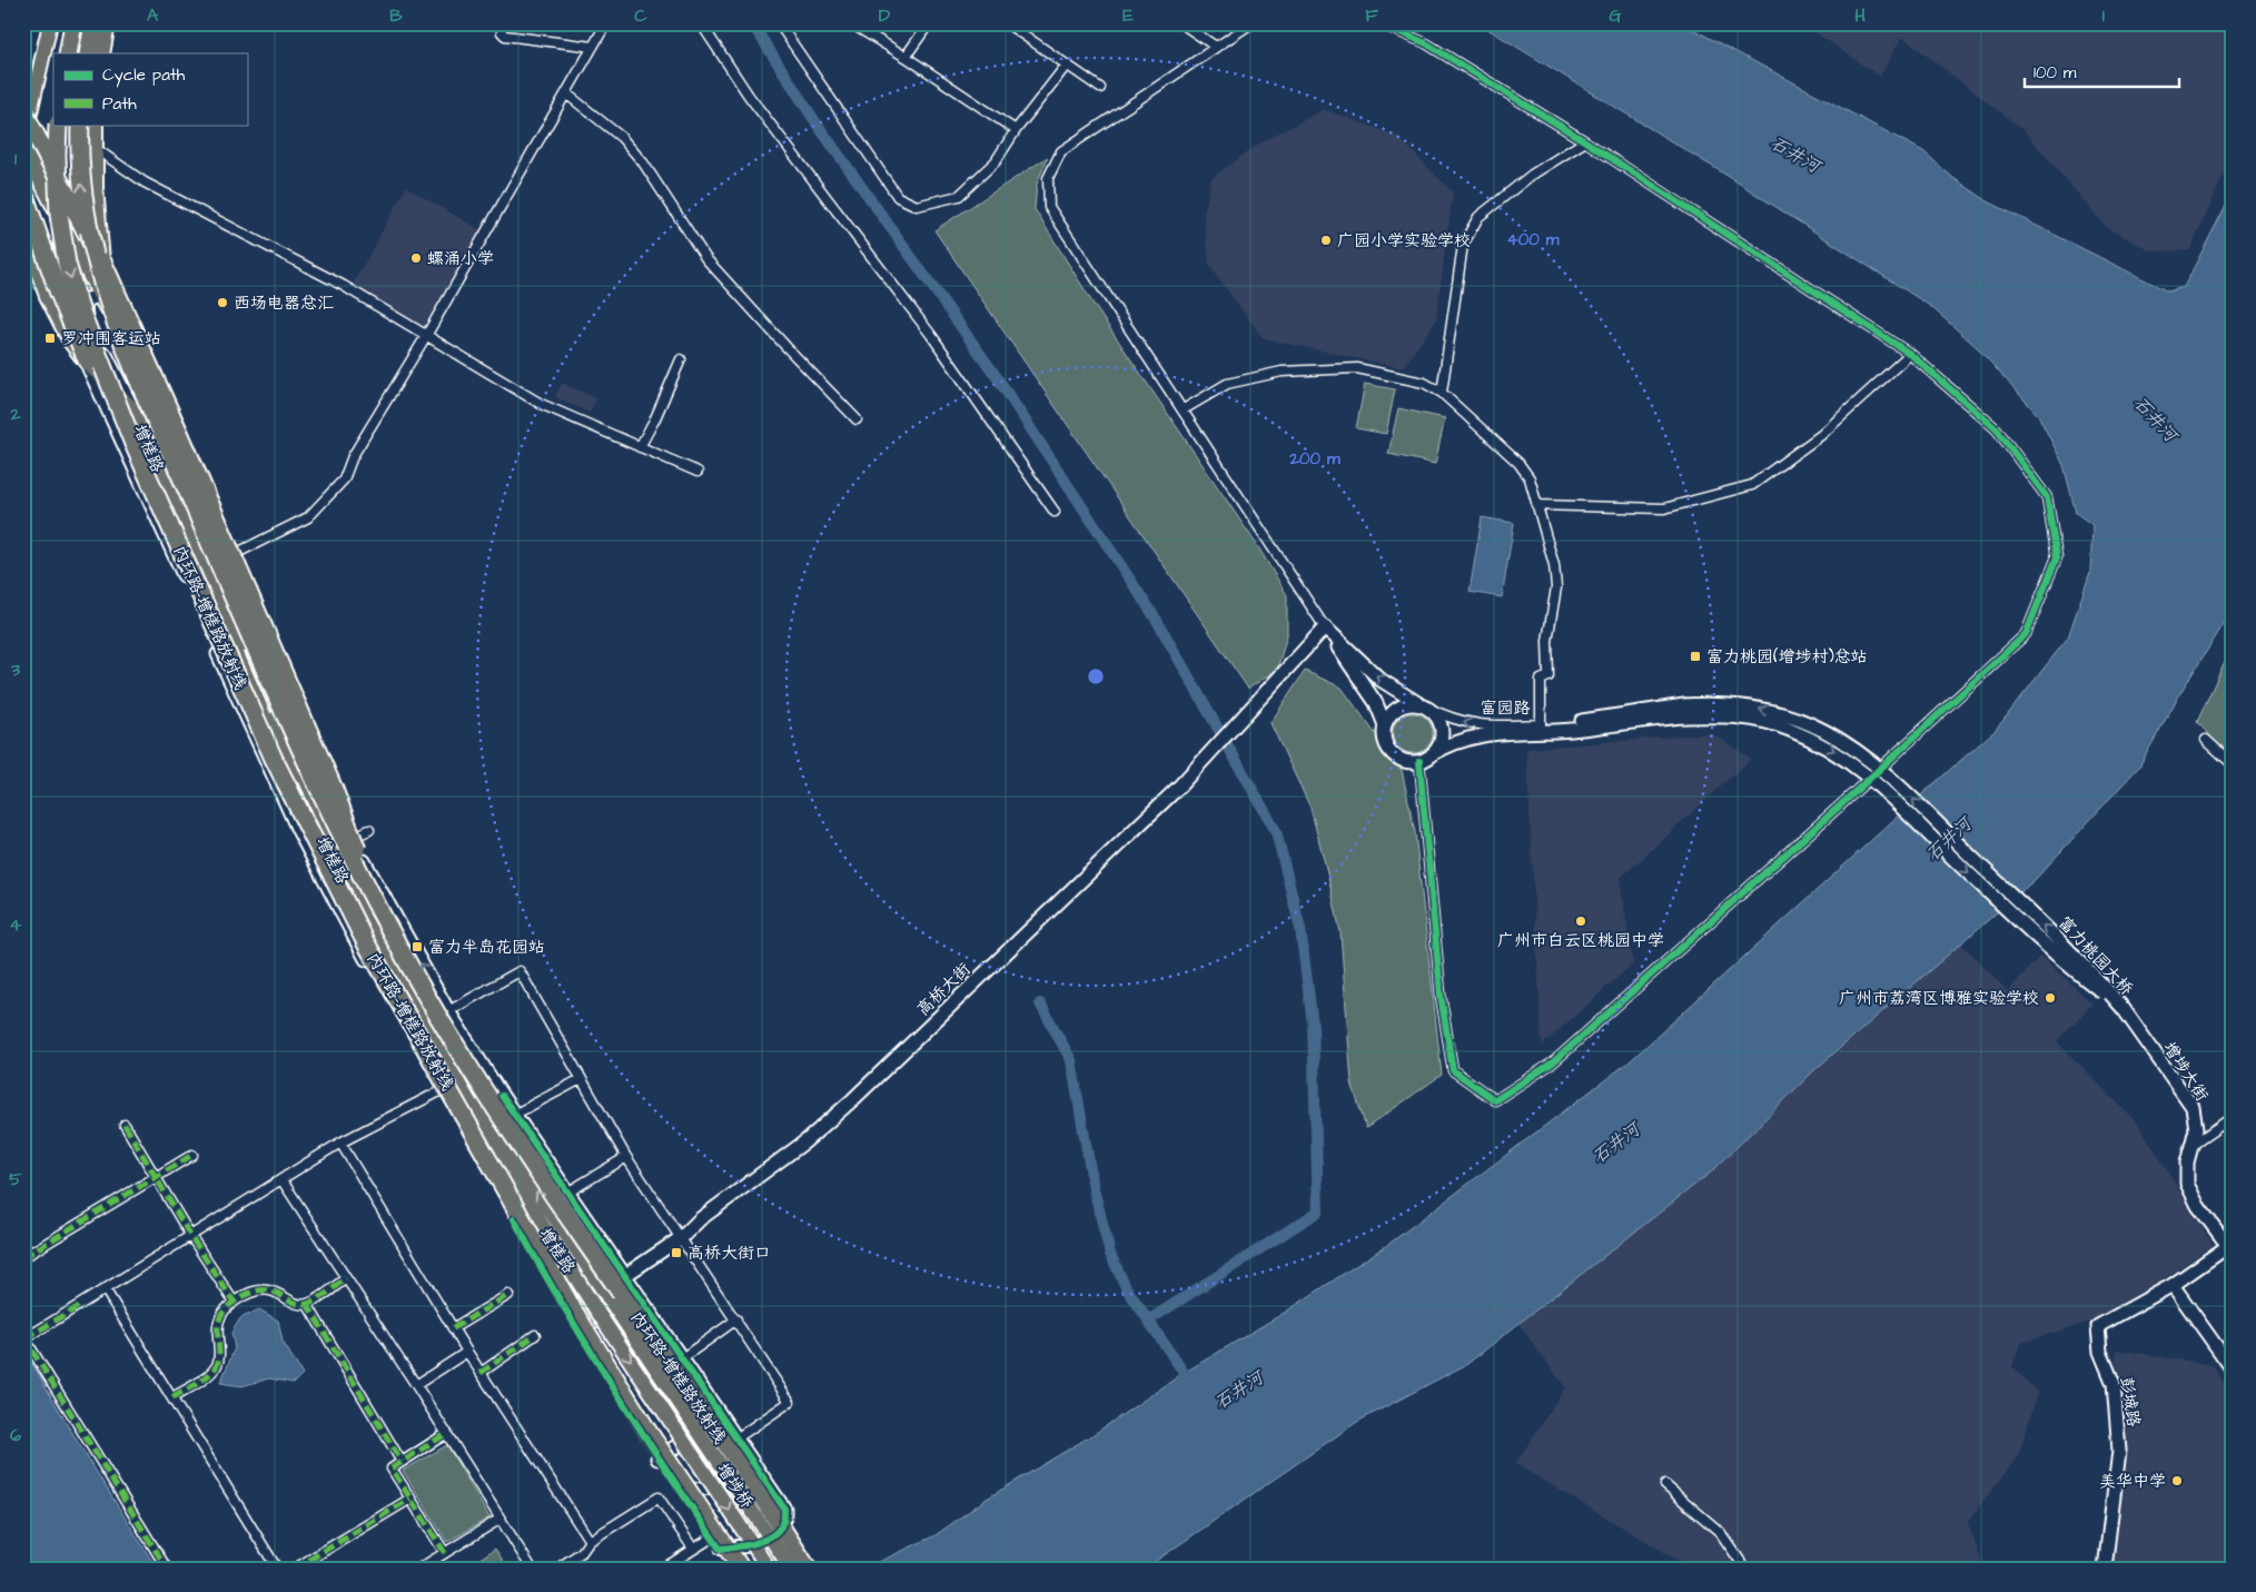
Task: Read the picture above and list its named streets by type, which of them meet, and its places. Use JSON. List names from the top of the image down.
{
  "streets": {
    "highway": ["增槎路", "内环路-增槎路放射线"],
    "main road": ["增埗桥"],
    "street": [
      "富园路",
      "富力桃园大桥",
      "高桥大街",
      "增埗大街",
      "彭城路"
    ]
  },
  "crossings": [
    ["增槎路", "内环路-增槎路放射线"],
    ["增槎路", "增埗桥"],
    ["富园路", "富力桃园大桥"],
    ["富园路", "高桥大街"],
    ["富力桃园大桥", "增埗大街"]
  ],
  "one_way": ["富园路"],
  "water": ["石井河"],
  "places": {
    "other": [
      "广园小学实验学校",
      "螺涌小学",
      "西场电器总汇",
      "广州市白云区桃园中学",
      "广州市荔湾区博雅实验学校",
      "美华中学"
    ],
    "transit": [
      "罗冲围客运站",
      "富力桃园(增埗村)总站",
      "富力半岛花园站",
      "高桥大街口"
    ]
  },
  "legend": ["Cycle path", "Path"],
  "scale_bar": "100 m",
  "grid": {
    "columns": [
      "A",
      "B",
      "C",
      "D",
      "E",
      "F",
      "G",
      "H",
      "I"
    ],
    "rows": [
      "1",
      "2",
      "3",
      "4",
      "5",
      "6"
    ]
  },
  "rings": ["400 m", "200 m"]
}
